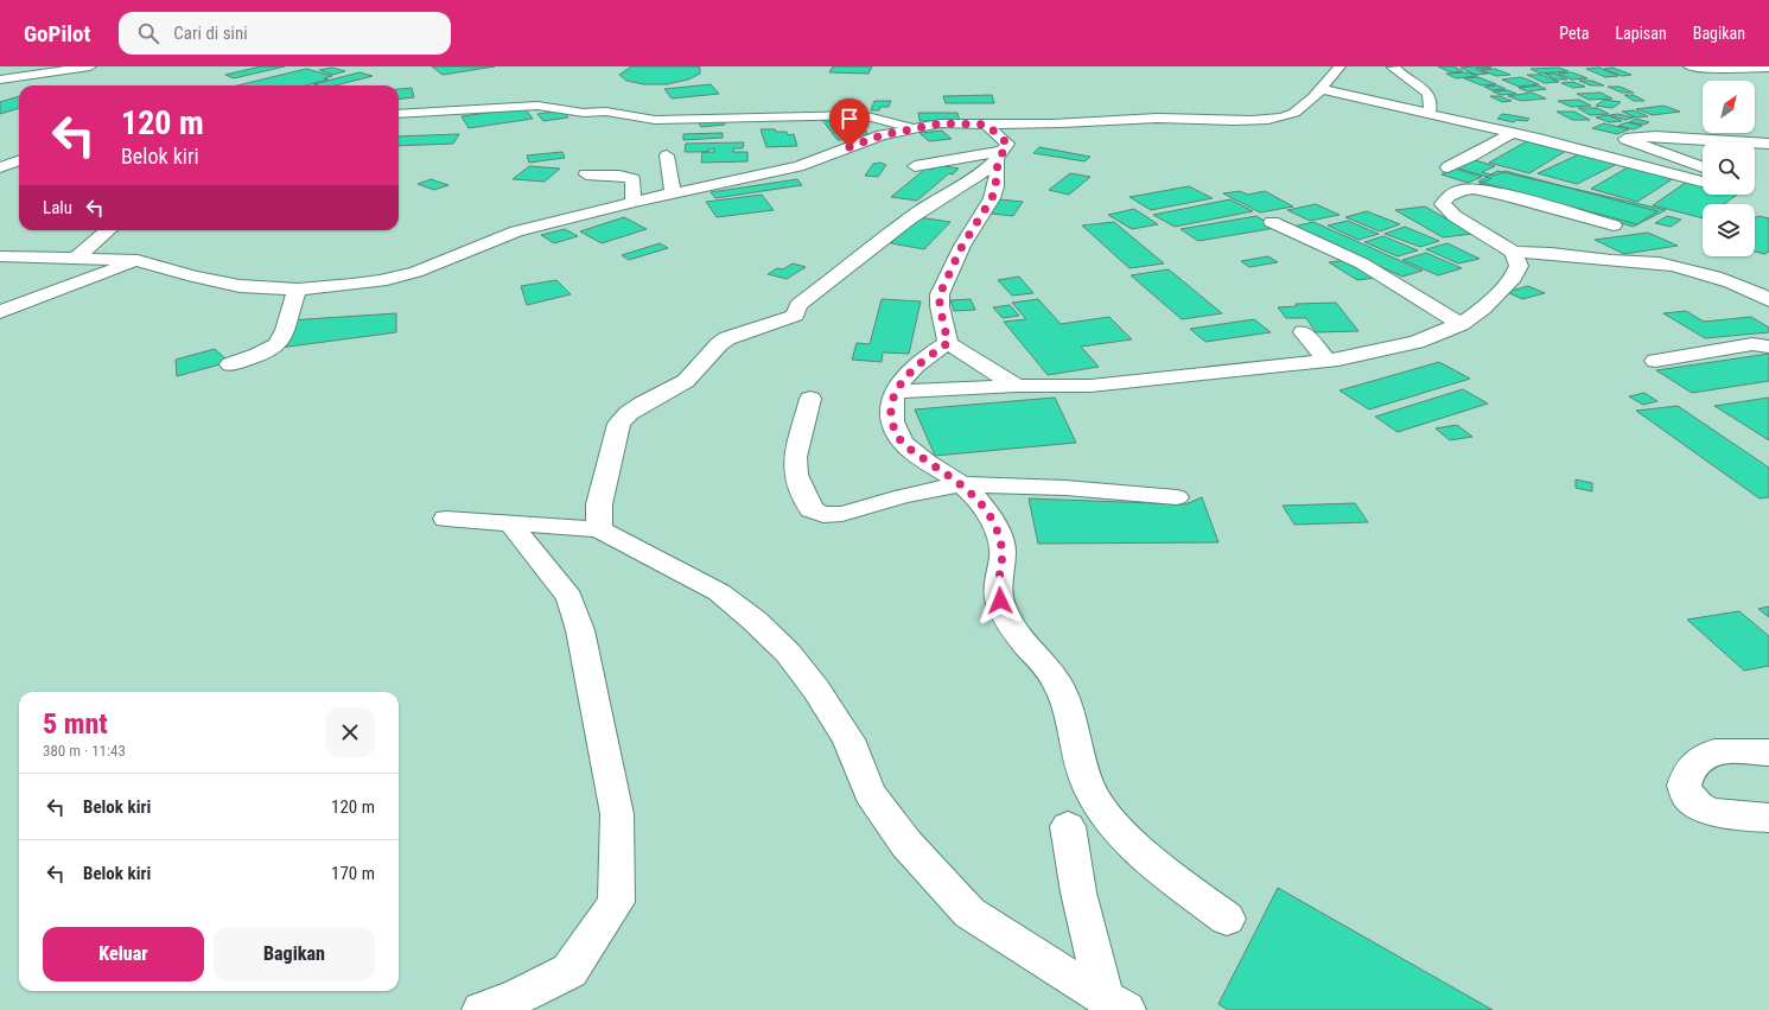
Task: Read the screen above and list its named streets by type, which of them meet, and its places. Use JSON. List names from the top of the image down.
{
  "north": "top right",
  "page": {
    "header": "GoPilot",
    "search": "Cari di sini",
    "nav": ["Peta", "Lapisan", "Bagikan"],
    "turn": ["120 m", "Belok kiri"],
    "then": "Lalu",
    "heading": ["5 mnt", "380 m · 11:43"],
    "list": [
      {
        "name": "Belok kiri",
        "value": "120 m"
      },
      {
        "name": "Belok kiri",
        "value": "170 m"
      }
    ],
    "buttons": ["Keluar", "Bagikan"]
  }
}
